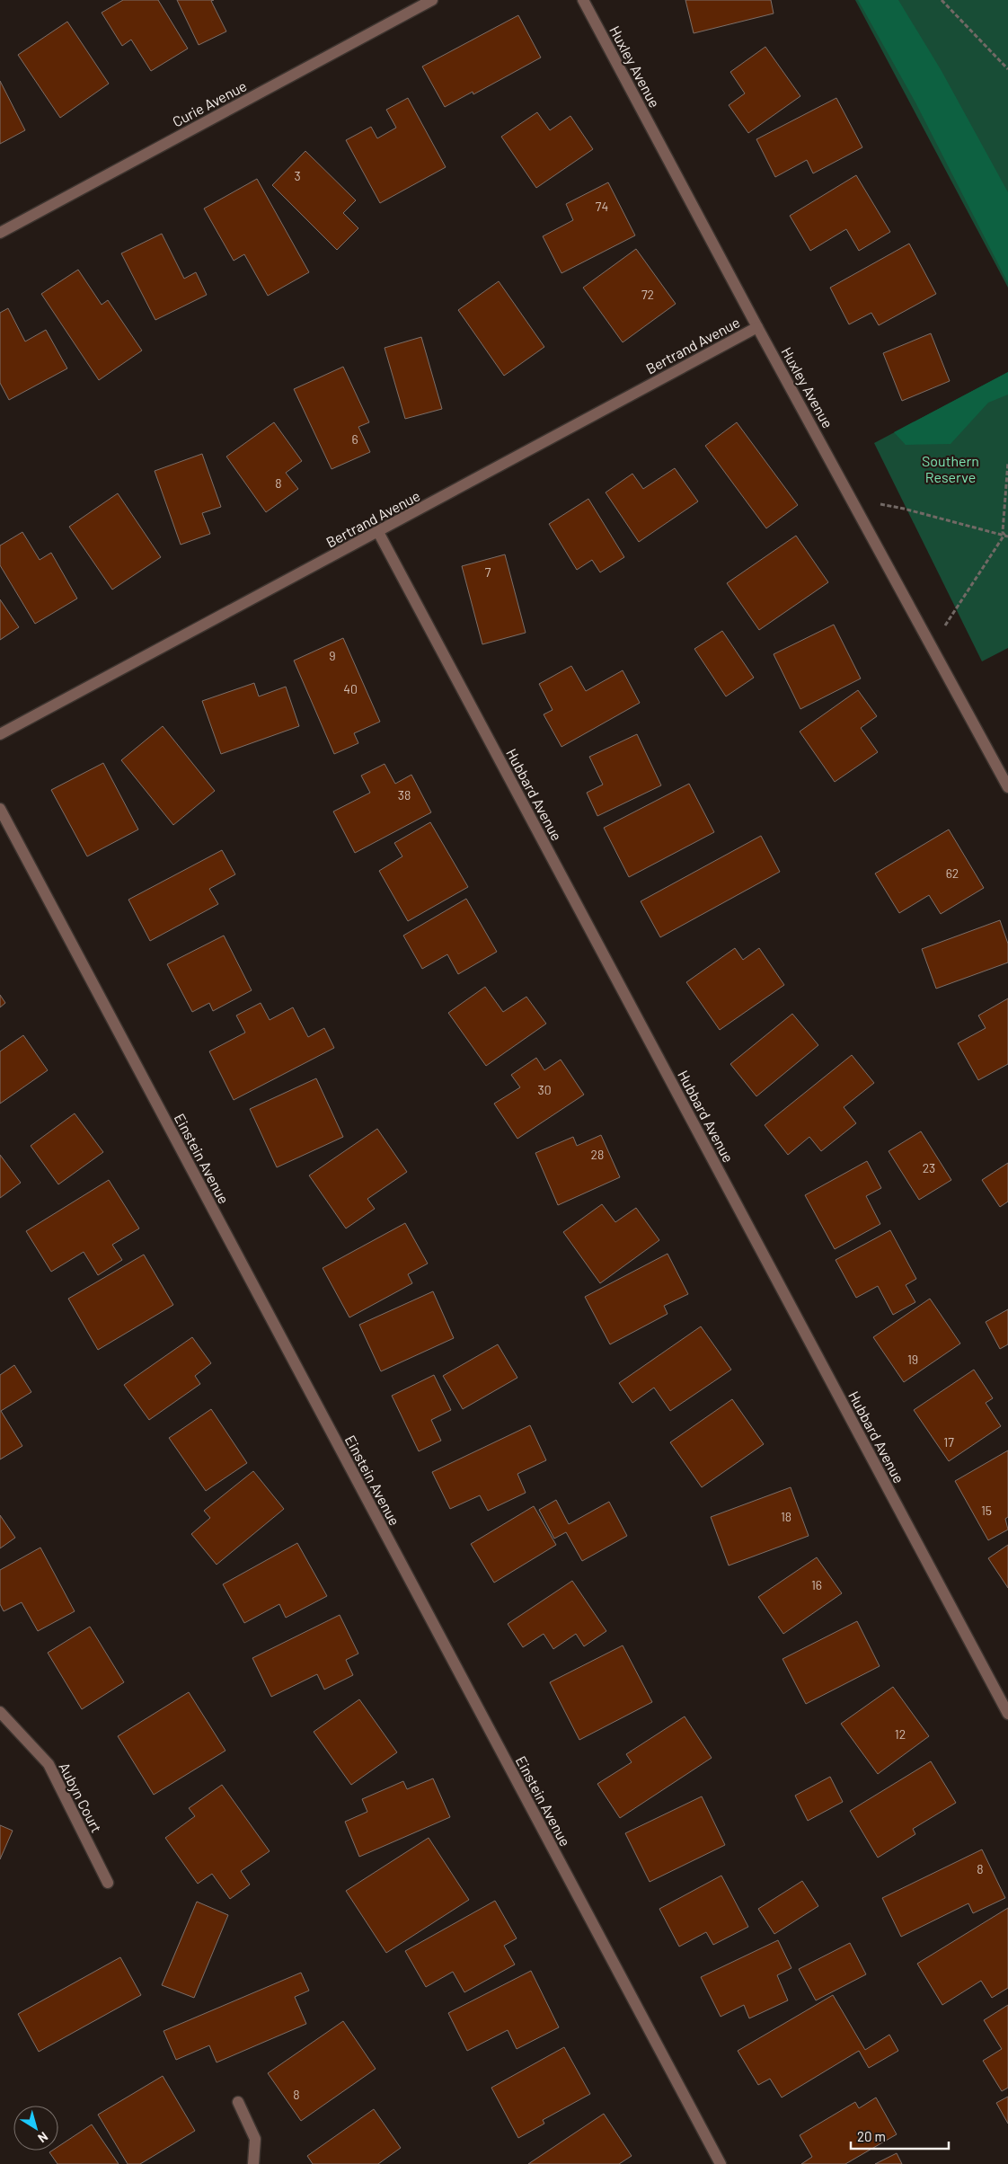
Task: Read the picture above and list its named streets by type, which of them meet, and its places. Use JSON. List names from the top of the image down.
{
  "streets": {
    "street": [
      "Huxley Avenue",
      "Curie Avenue",
      "Bertrand Avenue",
      "Hubbard Avenue",
      "Einstein Avenue",
      "Aubyn Court"
    ]
  },
  "crossings": [
    ["Huxley Avenue", "Bertrand Avenue"],
    ["Bertrand Avenue", "Hubbard Avenue"]
  ],
  "parks": ["Southern Reserve"],
  "house_numbers": [
    "3",
    "74",
    "72",
    "6",
    "8",
    "7",
    "9",
    "40",
    "38",
    "62",
    "30",
    "28",
    "23",
    "19",
    "17",
    "15",
    "18",
    "16",
    "12",
    "8",
    "8"
  ],
  "scale_bar": "20 m",
  "north": "bottom right"
}
